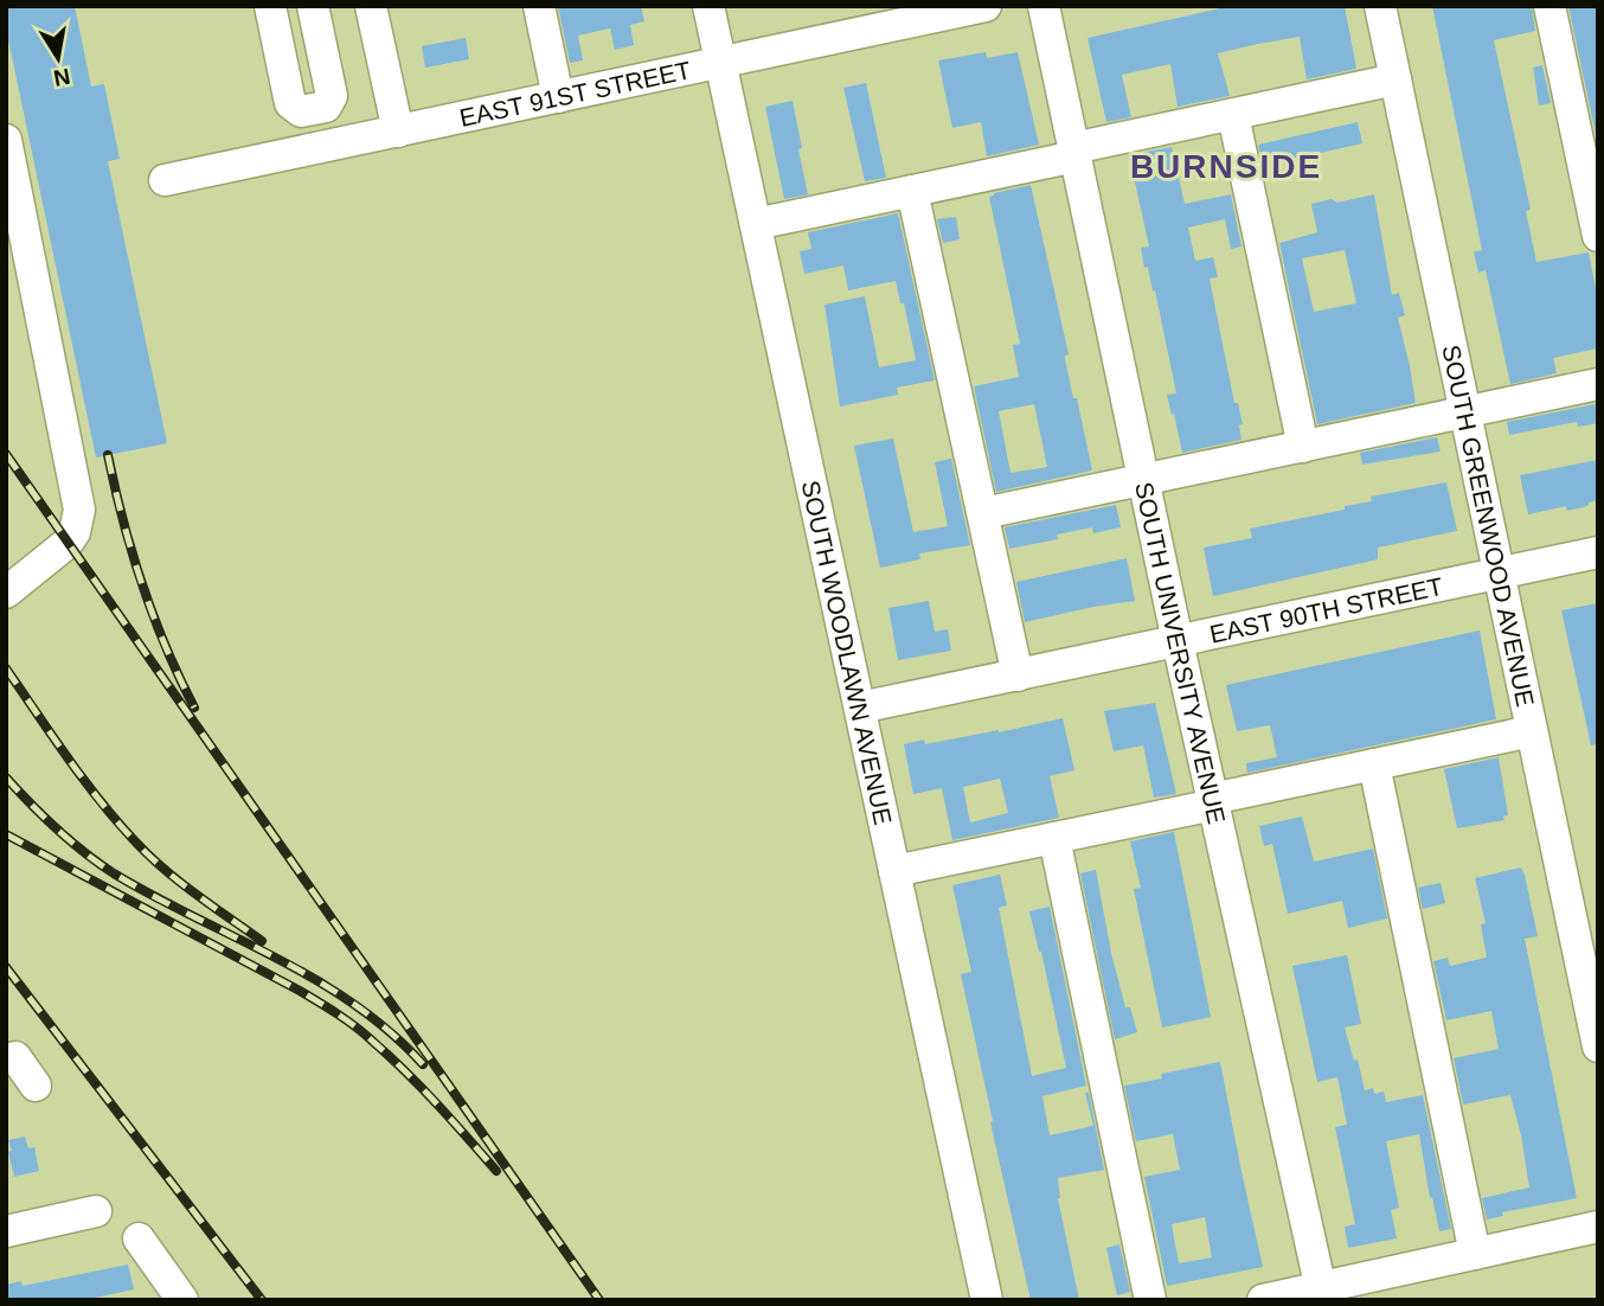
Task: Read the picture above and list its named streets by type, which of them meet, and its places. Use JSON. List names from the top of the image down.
{
  "streets": {
    "street": [
      "EAST 91ST STREET",
      "SOUTH GREENWOOD AVENUE",
      "EAST 90TH STREET",
      "SOUTH WOODLAWN AVENUE",
      "SOUTH UNIVERSITY AVENUE"
    ]
  },
  "crossings": [
    ["EAST 91ST STREET", "SOUTH WOODLAWN AVENUE"],
    ["SOUTH GREENWOOD AVENUE", "EAST 90TH STREET"],
    ["EAST 90TH STREET", "SOUTH WOODLAWN AVENUE"],
    ["EAST 90TH STREET", "SOUTH UNIVERSITY AVENUE"]
  ],
  "districts": ["BURNSIDE"],
  "north": "bottom"
}
